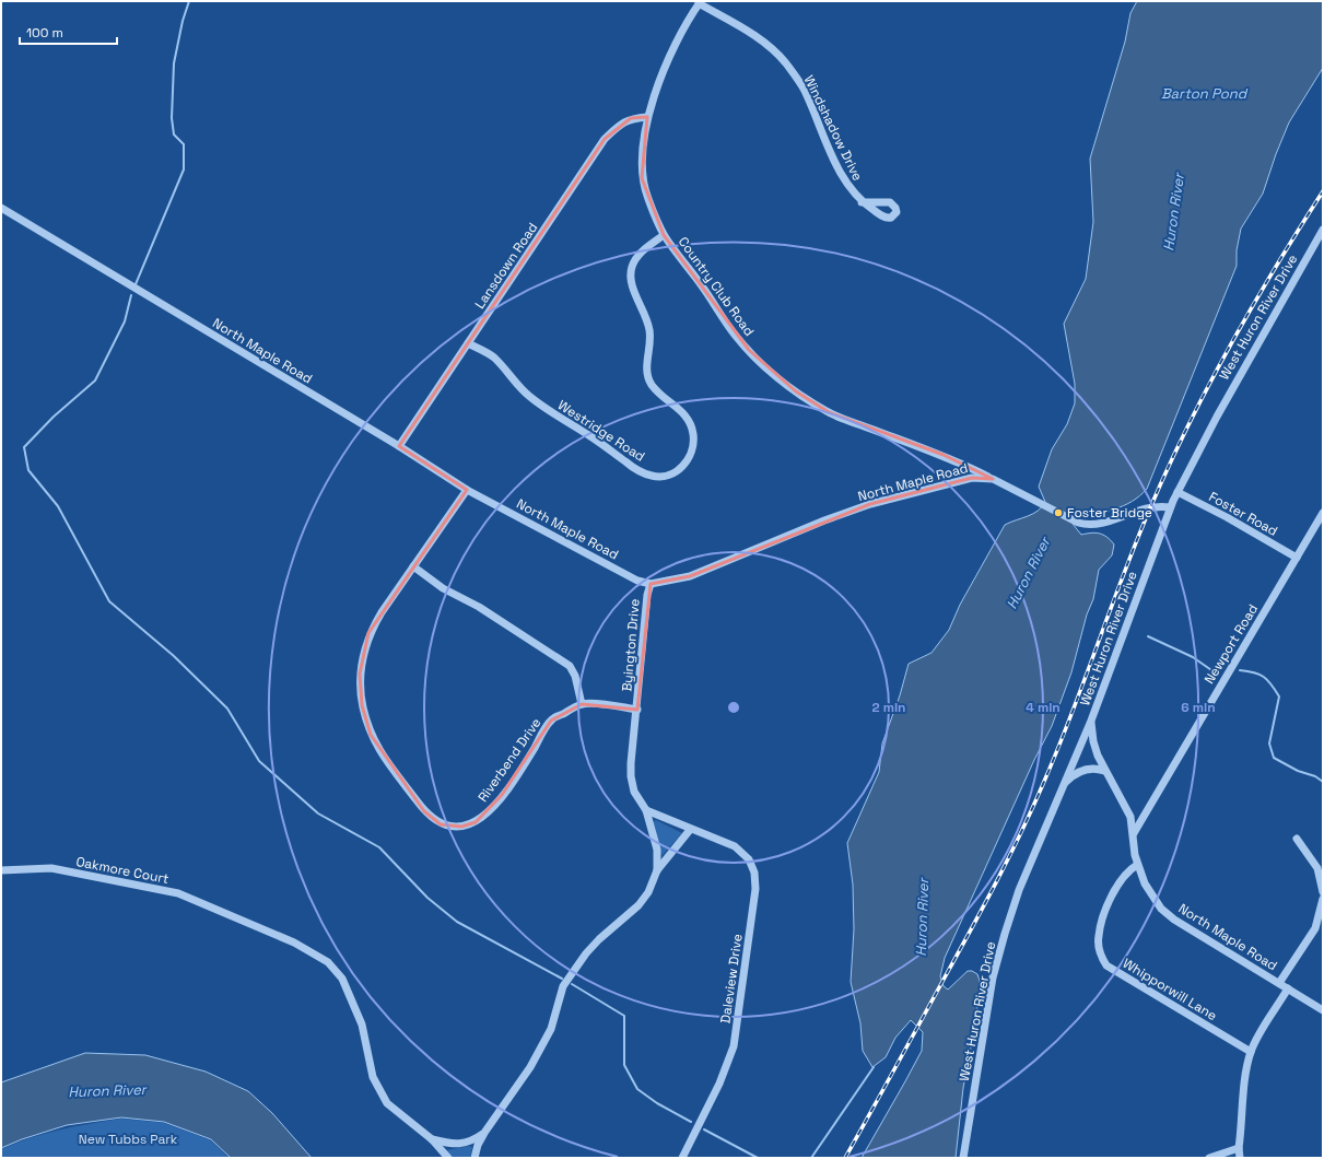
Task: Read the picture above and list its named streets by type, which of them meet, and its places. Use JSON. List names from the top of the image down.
{
  "streets": {
    "street": [
      "Windshadow Drive",
      "Lansdown Road",
      "Country Club Road",
      "West Huron River Drive",
      "North Maple Road",
      "Westridge Road",
      "Foster Road",
      "Newport Road",
      "Byington Drive",
      "Riverbend Drive",
      "Oakmore Court",
      "Daleview Drive",
      "Whipporwill Lane"
    ]
  },
  "crossings": [
    ["Windshadow Drive", "Country Club Road"],
    ["Lansdown Road", "Country Club Road"],
    ["Lansdown Road", "North Maple Road"],
    ["Lansdown Road", "Westridge Road"],
    ["Country Club Road", "North Maple Road"],
    ["Country Club Road", "Westridge Road"],
    ["West Huron River Drive", "North Maple Road"],
    ["West Huron River Drive", "Foster Road"],
    ["North Maple Road", "Newport Road"],
    ["North Maple Road", "Byington Drive"],
    ["North Maple Road", "Riverbend Drive"],
    ["North Maple Road", "Whipporwill Lane"],
    ["Foster Road", "Newport Road"],
    ["Byington Drive", "Daleview Drive"]
  ],
  "water": ["Barton Pond", "Huron River"],
  "parks": ["New Tubbs Park"],
  "places": ["Foster Bridge"],
  "scale_bar": "100 m",
  "rings": ["2 min", "4 min", "6 min"]
}
